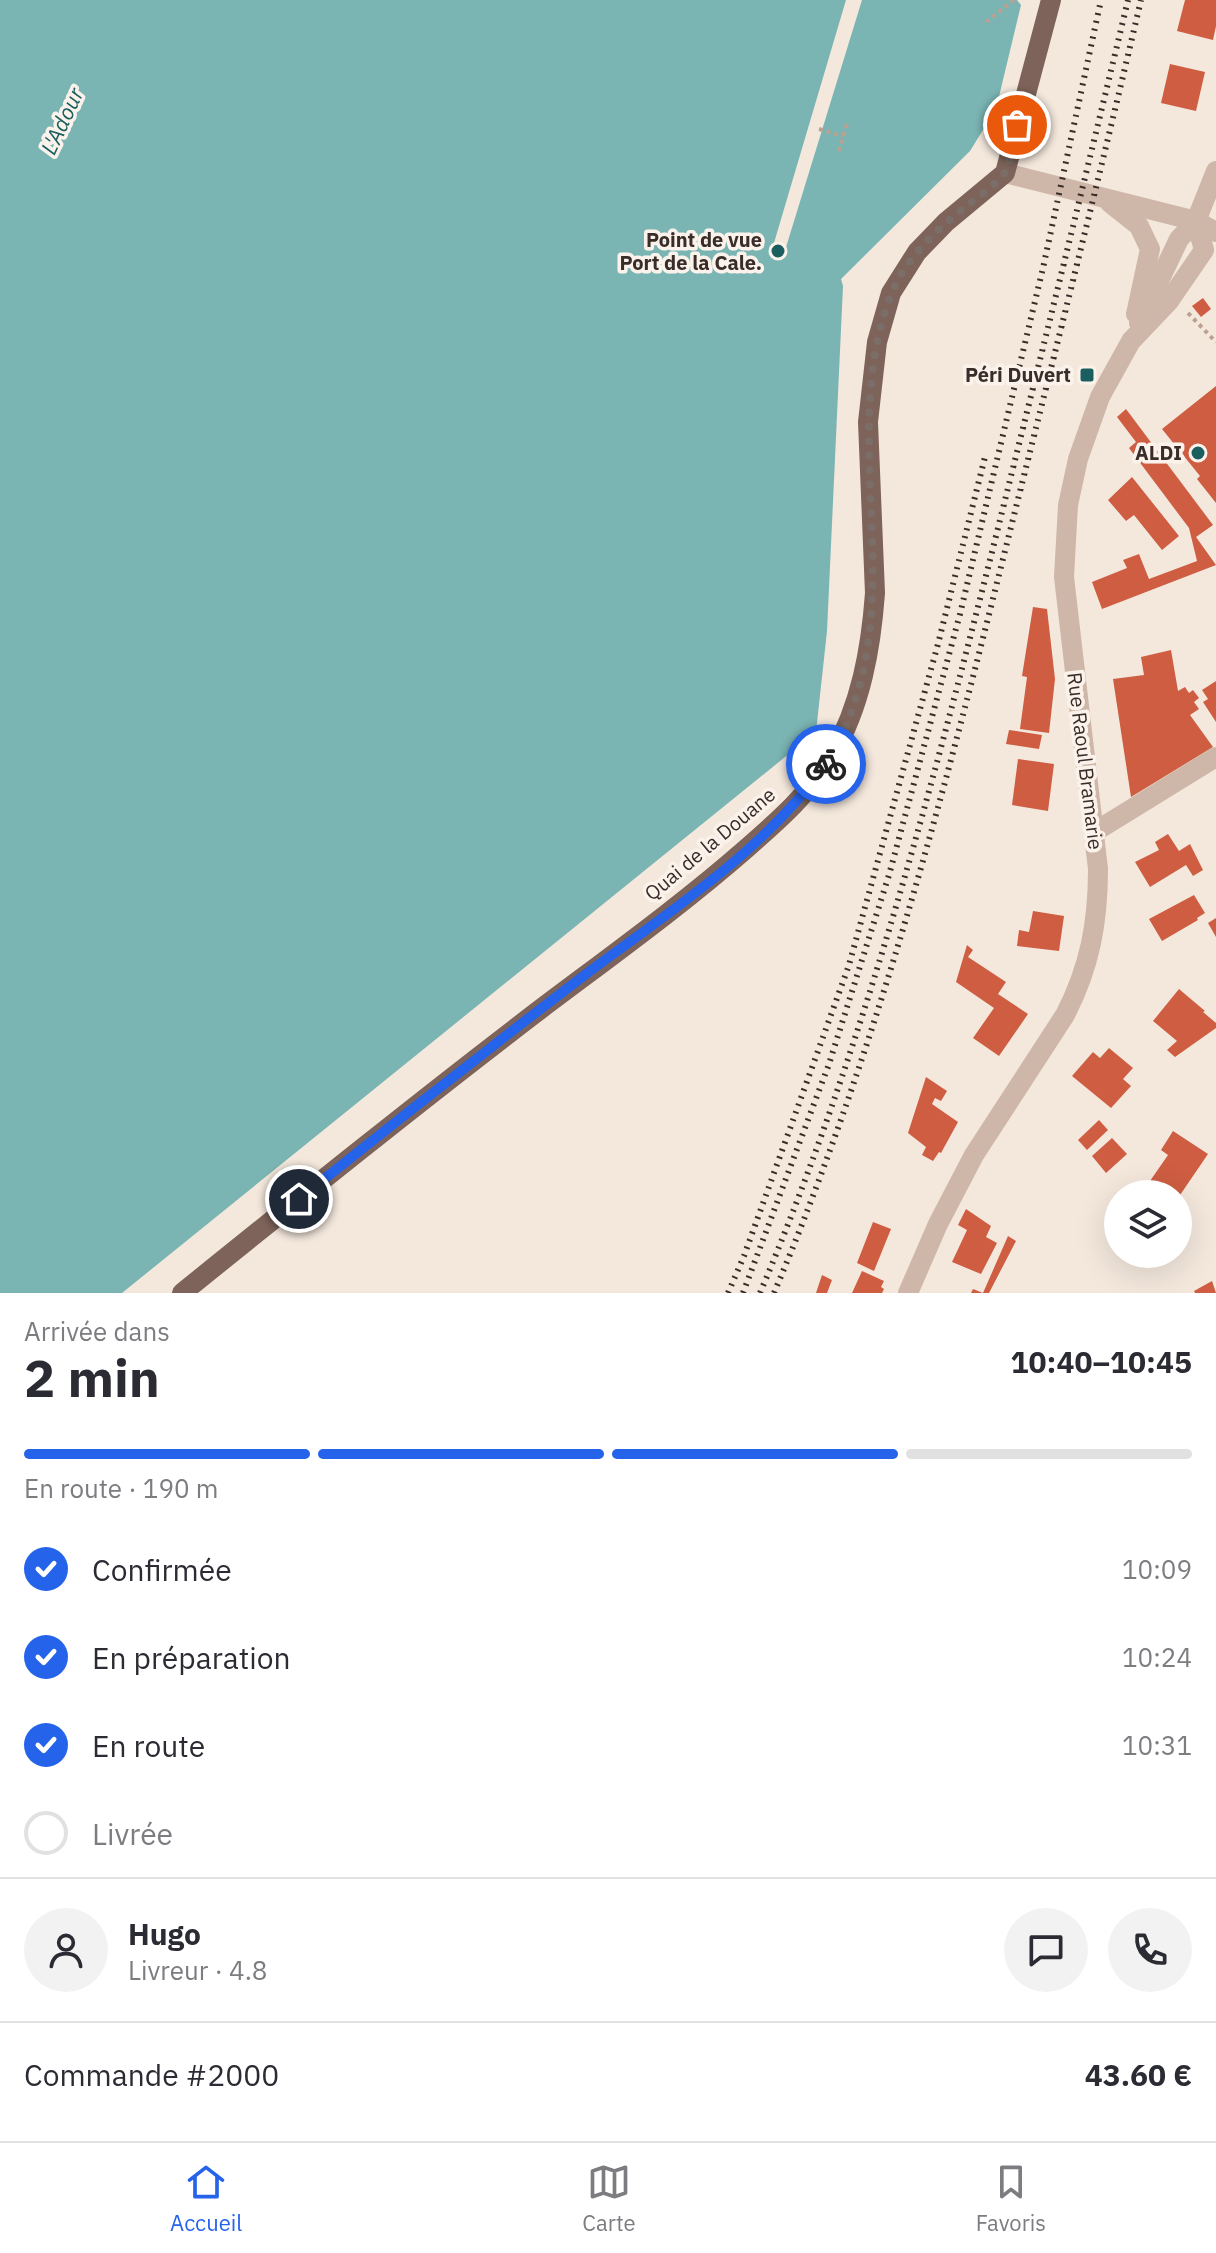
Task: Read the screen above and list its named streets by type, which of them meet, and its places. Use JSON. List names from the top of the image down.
{
  "streets": {
    "main road": ["Quai de la Douane"],
    "street": ["Rue Raoul Bramarie"]
  },
  "water": ["L'Adour"],
  "places": {
    "other": ["Point de vue Port de la Cale.", "ALDI"],
    "transit": ["Péri Duvert"]
  },
  "page": {
    "heading": ["2 min", "Arrivée dans", "10:40–10:45"],
    "panel": [
      "Hugo",
      "Livreur · 4.8",
      "Commande #2000",
      "43.60 €"
    ],
    "bar": "En route · 190 m",
    "list": [
      ["Confirmée", "10:09"],
      ["En préparation", "10:24"],
      ["En route", "10:31"],
      "Livrée"
    ],
    "tabs": ["Accueil", "Carte", "Favoris"]
  }
}
